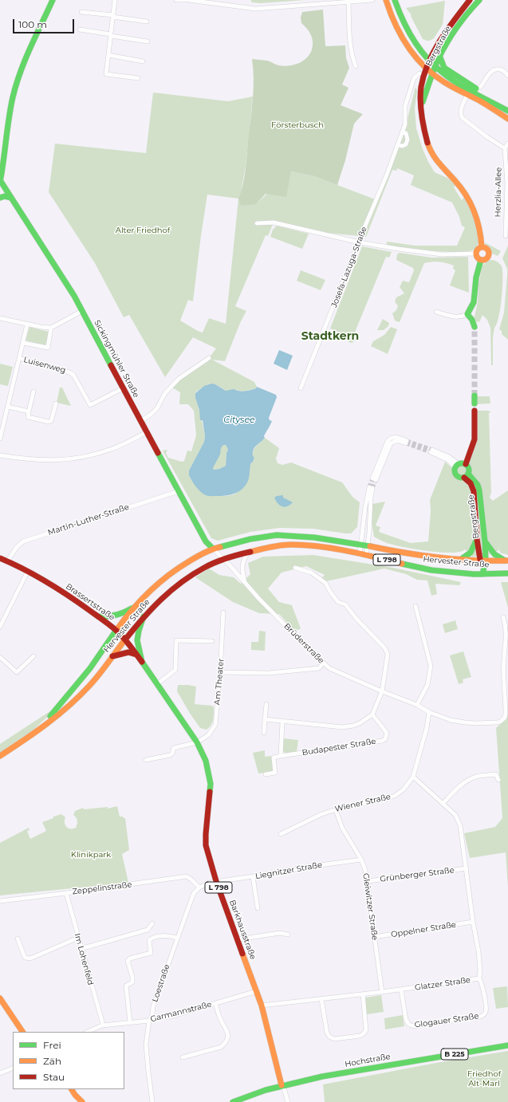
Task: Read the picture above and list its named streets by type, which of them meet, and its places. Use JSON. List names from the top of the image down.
{
  "streets": {
    "main road": [
      "Bergstraße",
      "Sickingmühler Straße",
      "L 798",
      "Hervester Straße",
      "Brassertstraße",
      "Barkhausstraße",
      "B 225",
      "Hochstraße"
    ],
    "street": [
      "Herzlia-Allee",
      "Josefa-Lazuga-Straße",
      "Luisenweg",
      "Martin-Luther-Straße",
      "Brüderstraße",
      "Am Theater",
      "Budapester Straße",
      "Wiener Straße",
      "Liegnitzer Straße",
      "Grünberger Straße",
      "Zeppelinstraße",
      "Gleiwitzer Straße",
      "Oppelner Straße",
      "Im Lohenfeld",
      "Loestraße",
      "Glatzer Straße",
      "Garmannstraße",
      "Glogauer Straße"
    ]
  },
  "crossings": [
    ["Bergstraße", "Hervester Straße"],
    ["Sickingmühler Straße", "Luisenweg"],
    ["Sickingmühler Straße", "Martin-Luther-Straße"],
    ["Sickingmühler Straße", "Hervester Straße"],
    ["Sickingmühler Straße", "Brüderstraße"],
    ["Martin-Luther-Straße", "Brassertstraße"],
    ["L 798", "Hervester Straße"],
    ["L 798", "Brassertstraße"],
    ["Hervester Straße", "Brassertstraße"],
    ["Hervester Straße", "Brüderstraße"],
    ["Brassertstraße", "Am Theater"],
    ["Brassertstraße", "Barkhausstraße"],
    ["Brüderstraße", "Wiener Straße"],
    ["Am Theater", "Barkhausstraße"],
    ["Wiener Straße", "Gleiwitzer Straße"],
    ["Wiener Straße", "Glatzer Straße"],
    ["Liegnitzer Straße", "Gleiwitzer Straße"],
    ["Liegnitzer Straße", "Barkhausstraße"],
    ["Grünberger Straße", "Gleiwitzer Straße"],
    ["Grünberger Straße", "Glatzer Straße"],
    ["Zeppelinstraße", "Im Lohenfeld"],
    ["Zeppelinstraße", "Loestraße"],
    ["Gleiwitzer Straße", "Oppelner Straße"],
    ["Gleiwitzer Straße", "Glatzer Straße"],
    ["Barkhausstraße", "Glatzer Straße"],
    ["Barkhausstraße", "Garmannstraße"],
    ["Barkhausstraße", "Hochstraße"],
    ["Oppelner Straße", "Glatzer Straße"],
    ["Im Lohenfeld", "Garmannstraße"],
    ["Loestraße", "Garmannstraße"],
    ["Glatzer Straße", "Glogauer Straße"]
  ],
  "districts": ["Stadtkern"],
  "water": ["Citysee"],
  "parks": [
    "Försterbusch",
    "Alter Friedhof",
    "Klinikpark",
    "Friedhof Alt-Marl"
  ],
  "legend": ["Frei", "Zäh", "Stau"],
  "scale_bar": "100 m"
}
